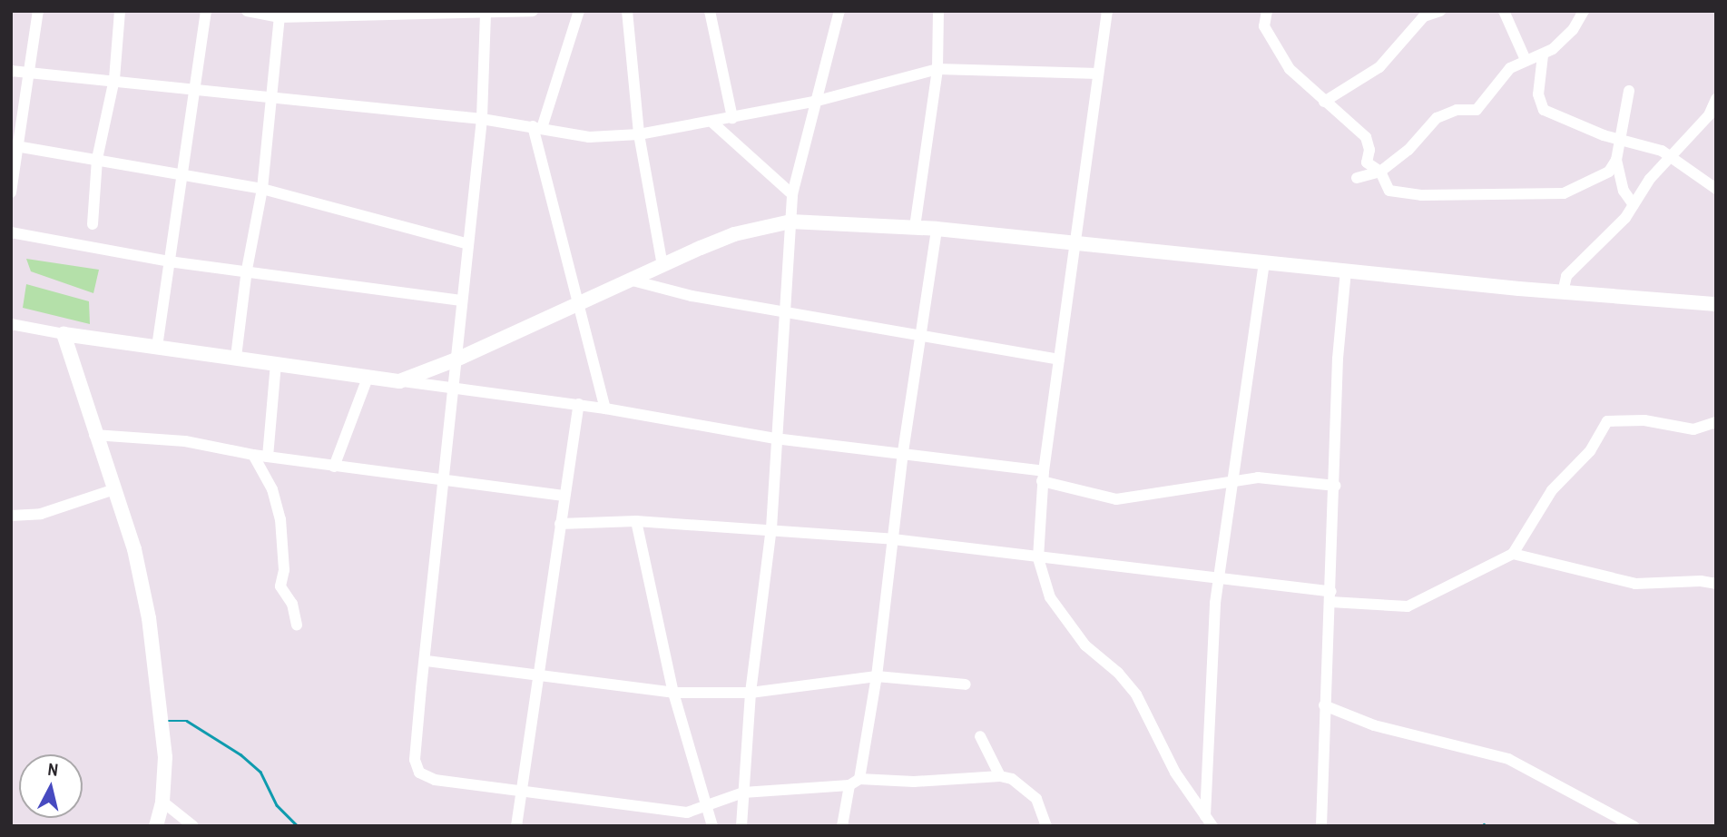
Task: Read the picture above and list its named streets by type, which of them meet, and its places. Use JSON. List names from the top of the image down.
{
  "north": "top"
}
